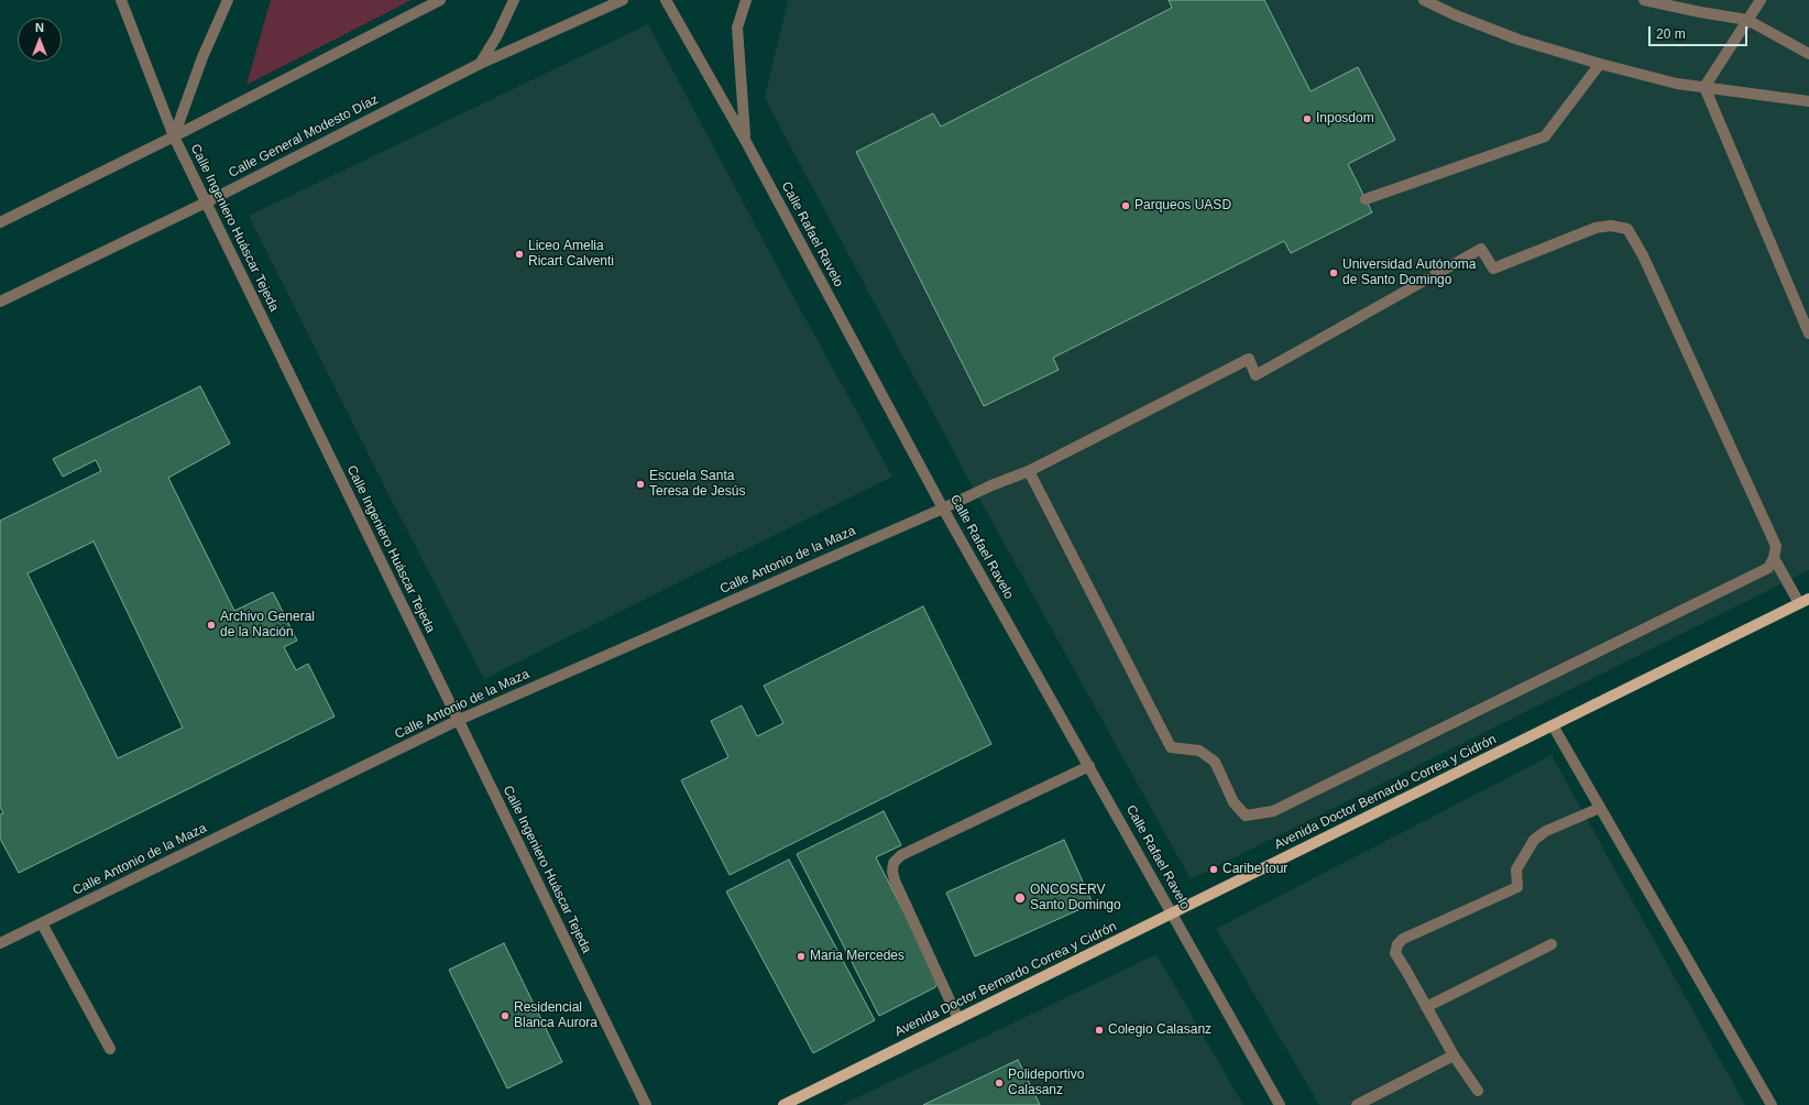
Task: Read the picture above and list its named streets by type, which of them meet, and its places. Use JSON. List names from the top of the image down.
{
  "streets": {
    "main road": ["Avenida Doctor Bernardo Correa y Cidrón"],
    "street": [
      "Calle General Modesto Díaz",
      "Calle Ingeniero Huáscar Tejeda",
      "Calle Rafael Ravelo",
      "Calle Antonio de la Maza"
    ]
  },
  "crossings": [
    ["Calle General Modesto Díaz", "Calle Ingeniero Huáscar Tejeda"],
    ["Calle Ingeniero Huáscar Tejeda", "Calle Antonio de la Maza"],
    ["Calle Rafael Ravelo", "Calle Antonio de la Maza"],
    ["Calle Rafael Ravelo", "Avenida Doctor Bernardo Correa y Cidrón"]
  ],
  "places": [
    "Inposdom",
    "Parqueos UASD",
    "Liceo Amelia Ricart Calventi",
    "Universidad Autónoma de Santo Domingo",
    "Escuela Santa Teresa de Jesús",
    "Archivo General de la Nación",
    "Caribe tour",
    "ONCOSERV Santo Domingo",
    "Maria Mercedes",
    "Residencial Blanca Aurora",
    "Colegio Calasanz",
    "Polideportivo Calasanz"
  ],
  "scale_bar": "20 m",
  "north": "top"
}
